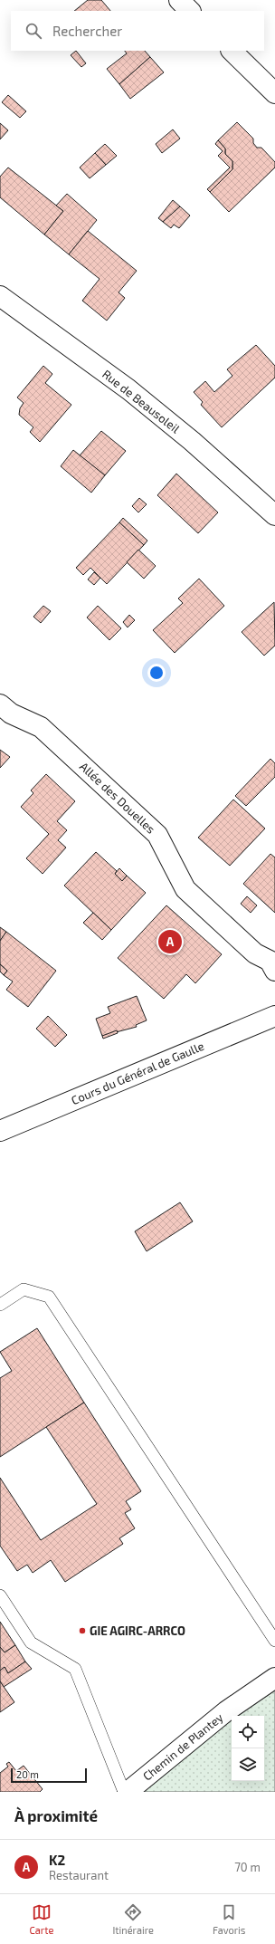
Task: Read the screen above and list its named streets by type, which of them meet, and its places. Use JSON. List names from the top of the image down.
{
  "streets": {
    "street": [
      "Rue de Beausoleil",
      "Allée des Douelles",
      "Cours du Général de Gaulle",
      "Chemin de Plantey"
    ]
  },
  "places": ["GIE AGIRC-ARRCO"],
  "scale_bar": "20 m",
  "page": {
    "search": "Rechercher",
    "pins": "A",
    "scale": "20 m",
    "heading": "À proximité",
    "list": [
      {
        "mark": "A",
        "name": "K2",
        "note": "Restaurant",
        "value": "70 m"
      }
    ],
    "nav": ["Carte", "Itinéraire", "Favoris"]
  }
}
